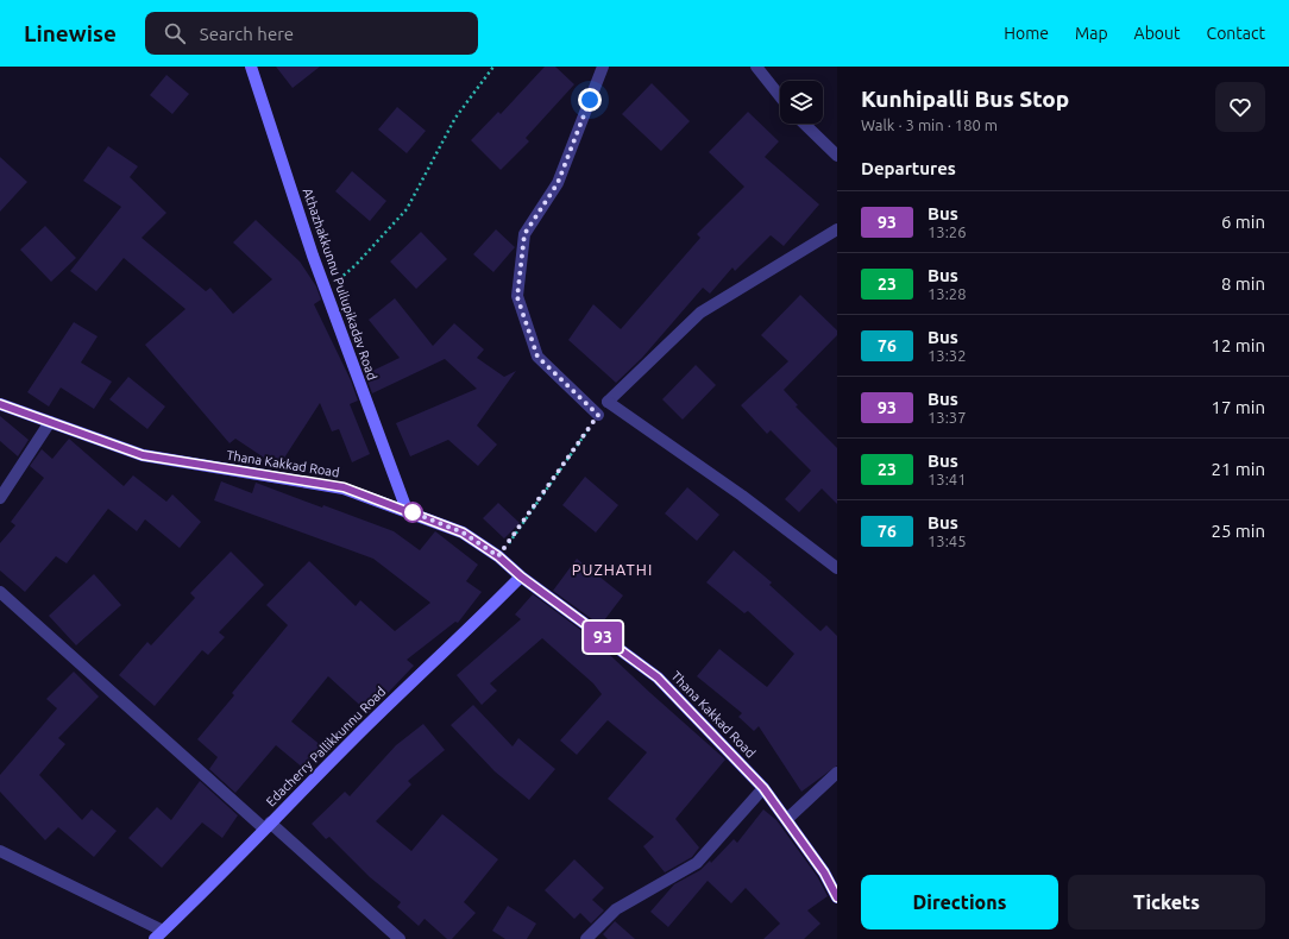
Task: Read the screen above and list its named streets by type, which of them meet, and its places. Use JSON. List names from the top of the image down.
{
  "streets": {
    "main road": ["Athazhakkunnu Pullupikadav Road", "Thana Kakkad Road", "Edacherry Pallikkunnu Road"]
  },
  "crossings": [
    ["Athazhakkunnu Pullupikadav Road", "Thana Kakkad Road"],
    ["Thana Kakkad Road", "Edacherry Pallikkunnu Road"]
  ],
  "districts": ["PUZHATHI"],
  "lines": ["bus line 93"],
  "page": {
    "header": "Linewise",
    "search": "Search here",
    "nav": [
      "Home",
      "Map",
      "About",
      "Contact"
    ],
    "on_map": "93",
    "heading": [
      ["Kunhipalli Bus Stop", "Walk · 3 min · 180 m"],
      "Departures"
    ],
    "list": [
      {
        "mark": "93",
        "name": "Bus",
        "note": "13:26",
        "value": "6 min"
      },
      {
        "mark": "23",
        "name": "Bus",
        "note": "13:28",
        "value": "8 min"
      },
      {
        "mark": "76",
        "name": "Bus",
        "note": "13:32",
        "value": "12 min"
      },
      {
        "mark": "93",
        "name": "Bus",
        "note": "13:37",
        "value": "17 min"
      },
      {
        "mark": "23",
        "name": "Bus",
        "note": "13:41",
        "value": "21 min"
      },
      {
        "mark": "76",
        "name": "Bus",
        "note": "13:45",
        "value": "25 min"
      }
    ],
    "buttons": ["Directions", "Tickets"]
  }
}
